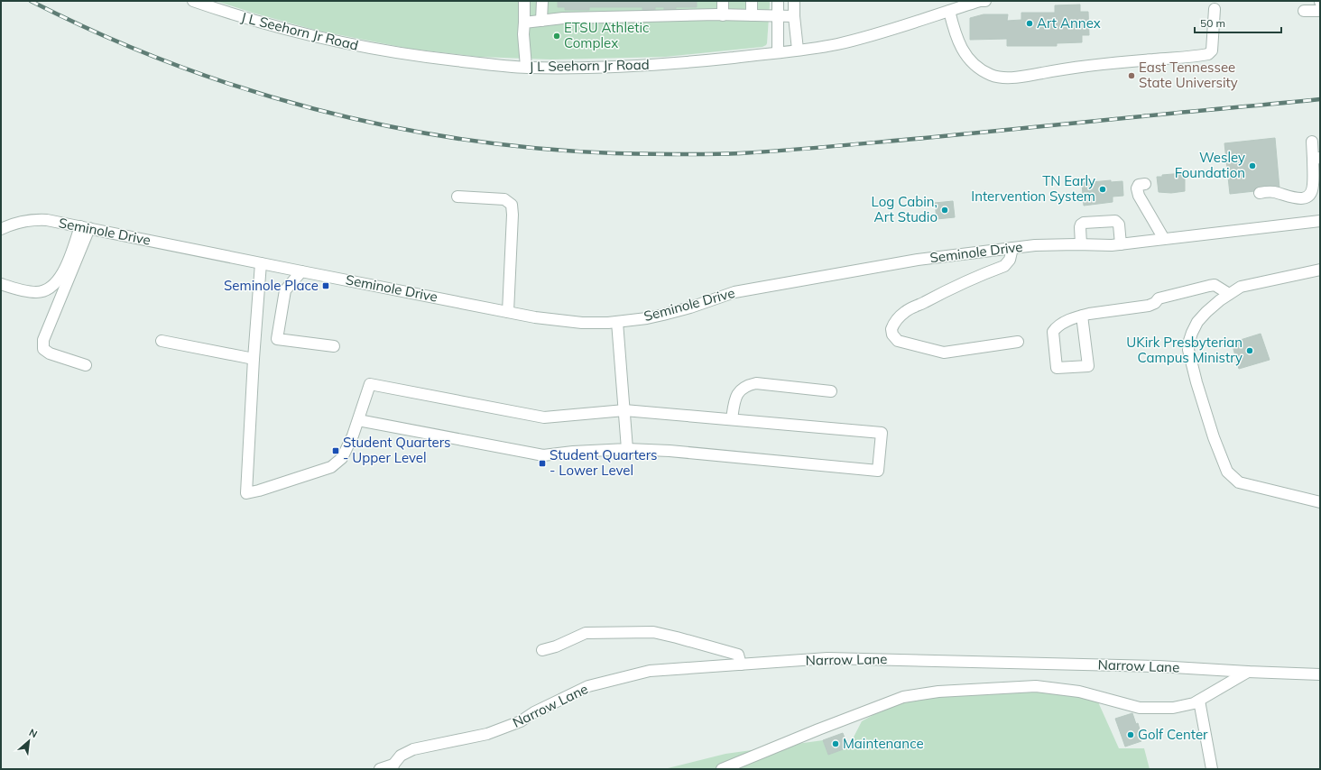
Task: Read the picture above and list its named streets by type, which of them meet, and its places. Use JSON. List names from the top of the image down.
{
  "streets": {
    "street": ["J L Seehorn Jr Road", "Seminole Drive", "Narrow Lane"]
  },
  "places": {
    "other": [
      "Art Annex",
      "ETSU Athletic Complex",
      "East Tennessee State University",
      "Wesley Foundation",
      "TN Early Intervention System",
      "Log Cabin, Art Studio",
      "UKirk Presbyterian Campus Ministry",
      "Golf Center",
      "Maintenance"
    ],
    "transit": ["Seminole Place", "Student Quarters - Upper Level", "Student Quarters - Lower Level"]
  },
  "scale_bar": "50 m",
  "north": "top right"
}
